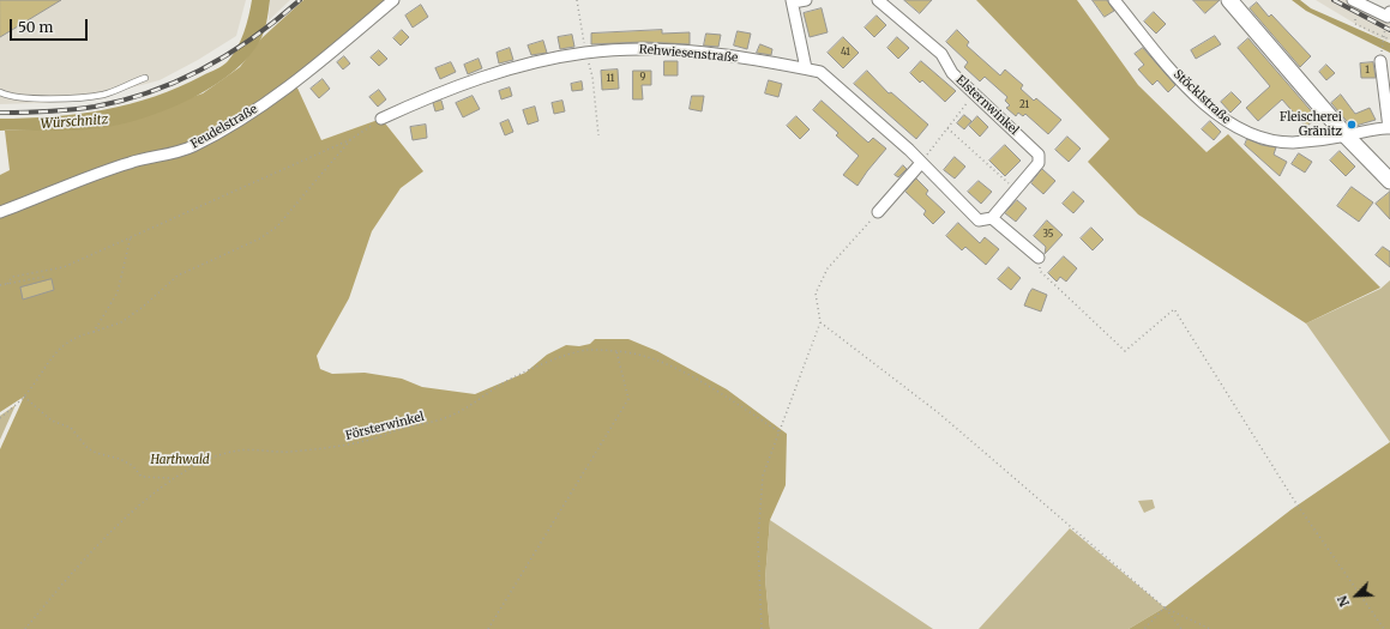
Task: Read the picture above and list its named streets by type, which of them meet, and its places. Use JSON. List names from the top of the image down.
{
  "streets": {
    "street": [
      "Rehwiesenstraße",
      "Stöcklstraße",
      "Elsternwinkel",
      "Feudelstraße"
    ],
    "path": ["Försterwinkel"]
  },
  "water": ["Würschnitz"],
  "parks": ["Harthwald"],
  "places": ["Fleischerei Gränitz"],
  "house_numbers": [
    "41",
    "1",
    "9",
    "11",
    "21",
    "35"
  ],
  "scale_bar": "50 m",
  "north": "bottom left"
}
